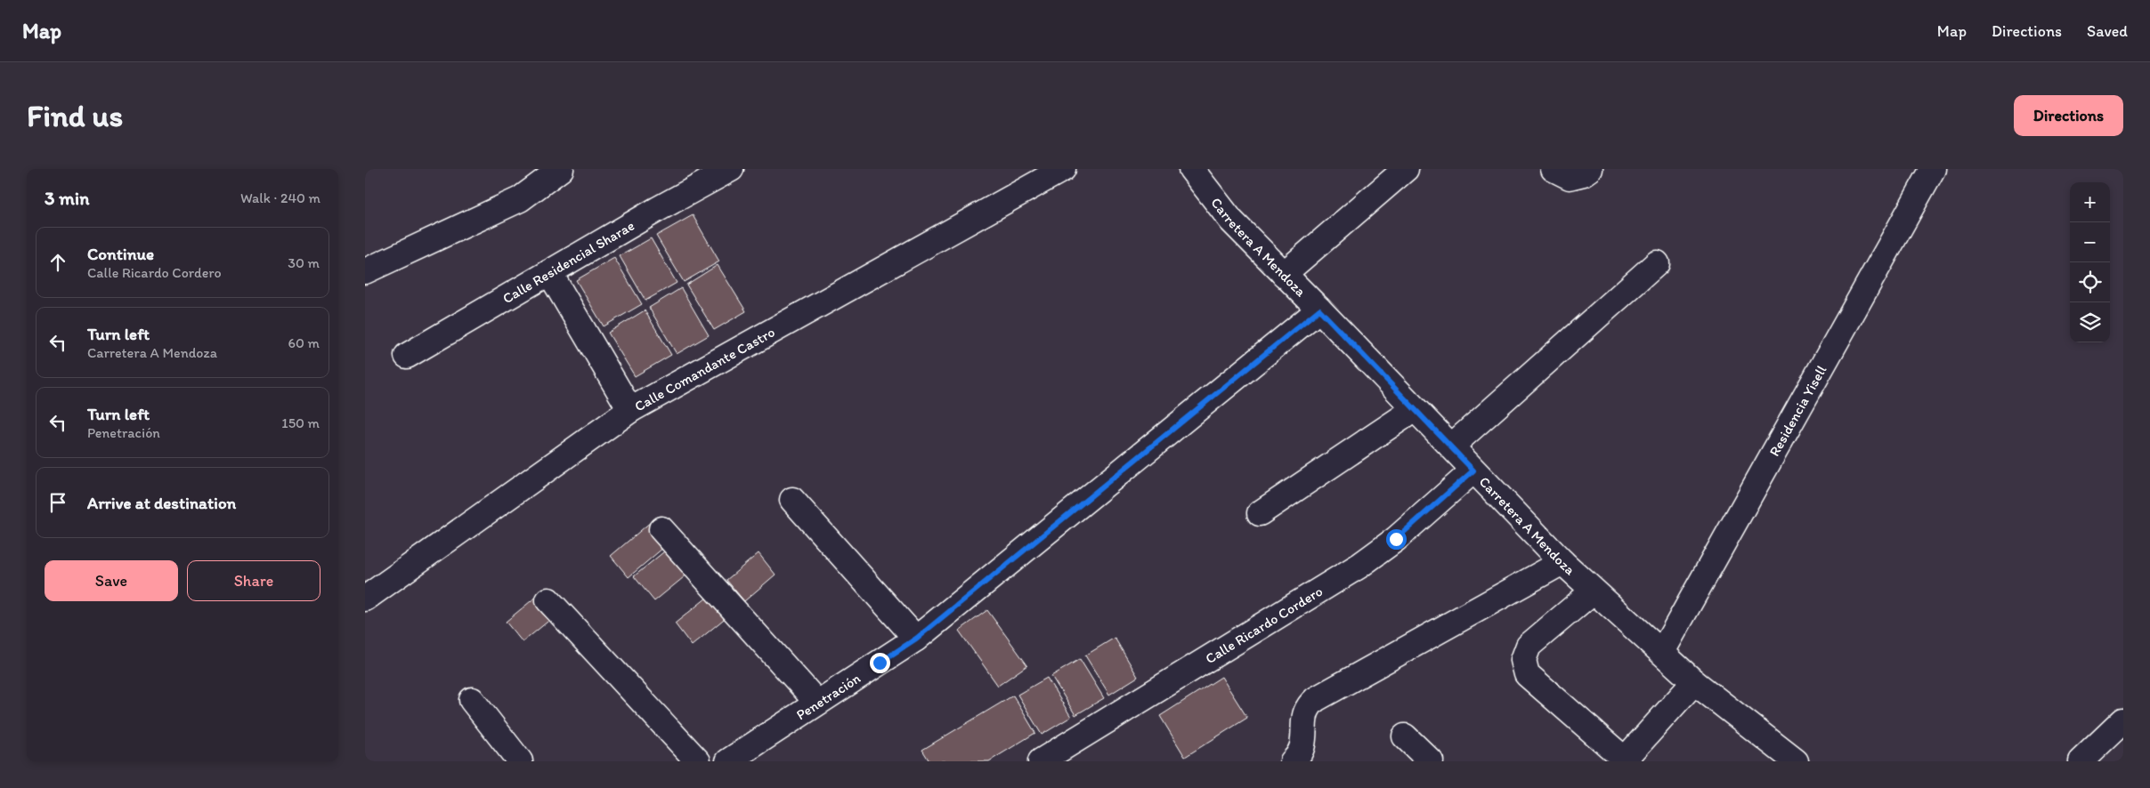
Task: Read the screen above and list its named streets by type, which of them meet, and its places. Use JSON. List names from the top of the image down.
{
  "streets": {
    "street": [
      "Carretera A Mendoza",
      "Calle Residencial Sharae",
      "Calle Comandante Castro",
      "Residencia Yisell",
      "Calle Ricardo Cordero",
      "Penetración"
    ]
  },
  "crossings": [
    ["Carretera A Mendoza", "Residencia Yisell"],
    ["Carretera A Mendoza", "Calle Ricardo Cordero"],
    ["Carretera A Mendoza", "Penetración"]
  ],
  "page": {
    "header": "Map",
    "nav": ["Map", "Directions", "Saved"],
    "buttons": [
      "Directions",
      ["Save", "Share"]
    ],
    "title": "Find us",
    "heading": ["3 min", "Walk · 240 m"],
    "map_buttons": ["+", "−"],
    "list": [
      ["Continue", "Calle Ricardo Cordero", "30 m"],
      ["Turn left", "Carretera A Mendoza", "60 m"],
      ["Turn left", "Penetración", "150 m"],
      "Arrive at destination"
    ]
  }
}
